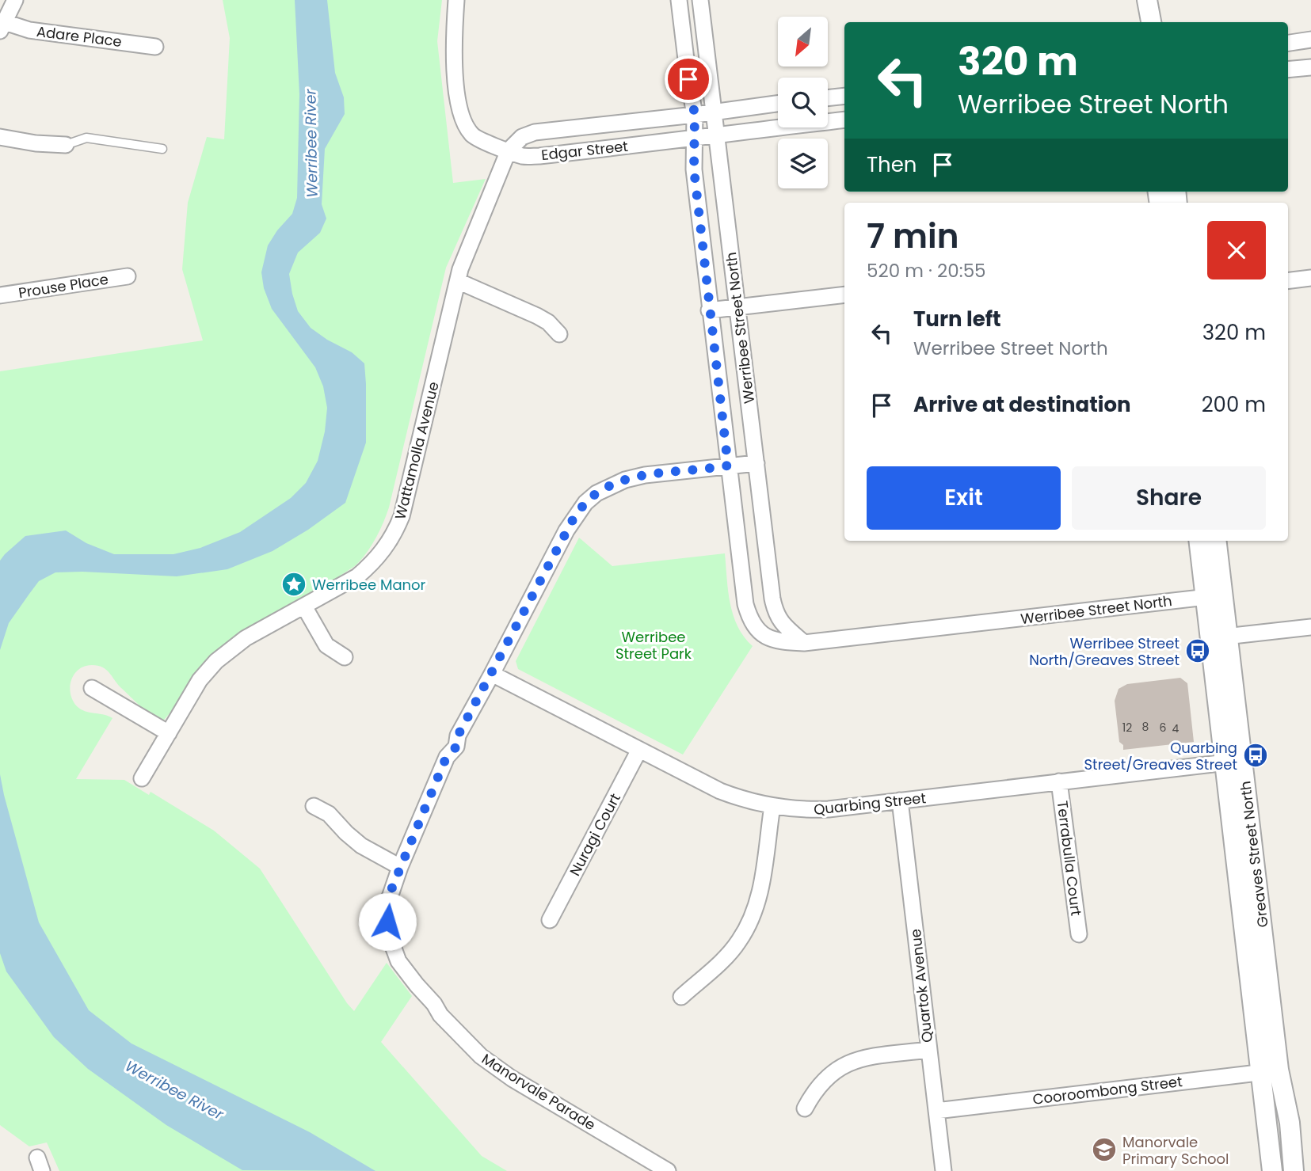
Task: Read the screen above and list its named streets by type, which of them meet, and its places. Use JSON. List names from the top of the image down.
{
  "streets": {
    "street": [
      "Adare Place",
      "Edgar Street",
      "Prouse Place",
      "Werribee Street North",
      "Wattamolla Avenue",
      "Quarbing Street",
      "Nuragi Court",
      "Greaves Street North",
      "Terrabulla Court",
      "Quartok Avenue",
      "Cooroombong Street",
      "Manorvale Parade"
    ]
  },
  "crossings": [
    ["Edgar Street", "Werribee Street North"],
    ["Edgar Street", "Wattamolla Avenue"],
    ["Werribee Street North", "Greaves Street North"],
    ["Werribee Street North", "Manorvale Parade"],
    ["Quarbing Street", "Nuragi Court"],
    ["Quarbing Street", "Greaves Street North"],
    ["Quarbing Street", "Terrabulla Court"],
    ["Quarbing Street", "Quartok Avenue"],
    ["Quarbing Street", "Manorvale Parade"],
    ["Greaves Street North", "Cooroombong Street"],
    ["Quartok Avenue", "Cooroombong Street"]
  ],
  "water": ["Werribee River"],
  "parks": ["Werribee Street Park"],
  "places": {
    "place": ["Werribee Manor"],
    "bus stop": ["Werribee Street North/Greaves Street", "Quarbing Street/Greaves Street"],
    "school or university": ["Manorvale Primary School"]
  },
  "house_numbers": [
    "8",
    "12",
    "6",
    "4"
  ],
  "north": "bottom left",
  "page": {
    "turn": ["320 m", "Werribee Street North"],
    "then": "Then",
    "heading": ["7 min", "520 m · 20:55"],
    "list": [
      {
        "name": "Turn left",
        "note": "Werribee Street North",
        "value": "320 m"
      },
      {
        "name": "Arrive at destination",
        "value": "200 m"
      }
    ],
    "buttons": ["Exit", "Share"]
  }
}
